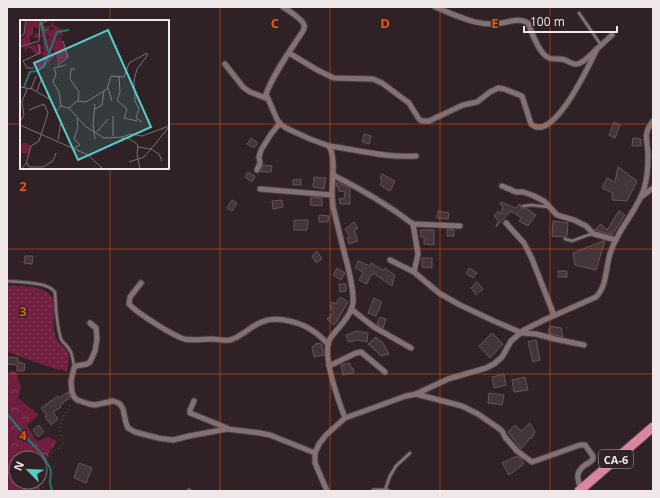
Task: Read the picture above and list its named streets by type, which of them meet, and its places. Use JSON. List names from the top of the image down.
{
  "streets": {
    "highway": ["CA-6"]
  },
  "scale_bar": "100 m",
  "north": "top left",
  "grid": {
    "columns": ["C", "D", "E"],
    "rows": ["2", "3", "4"]
  }
}
